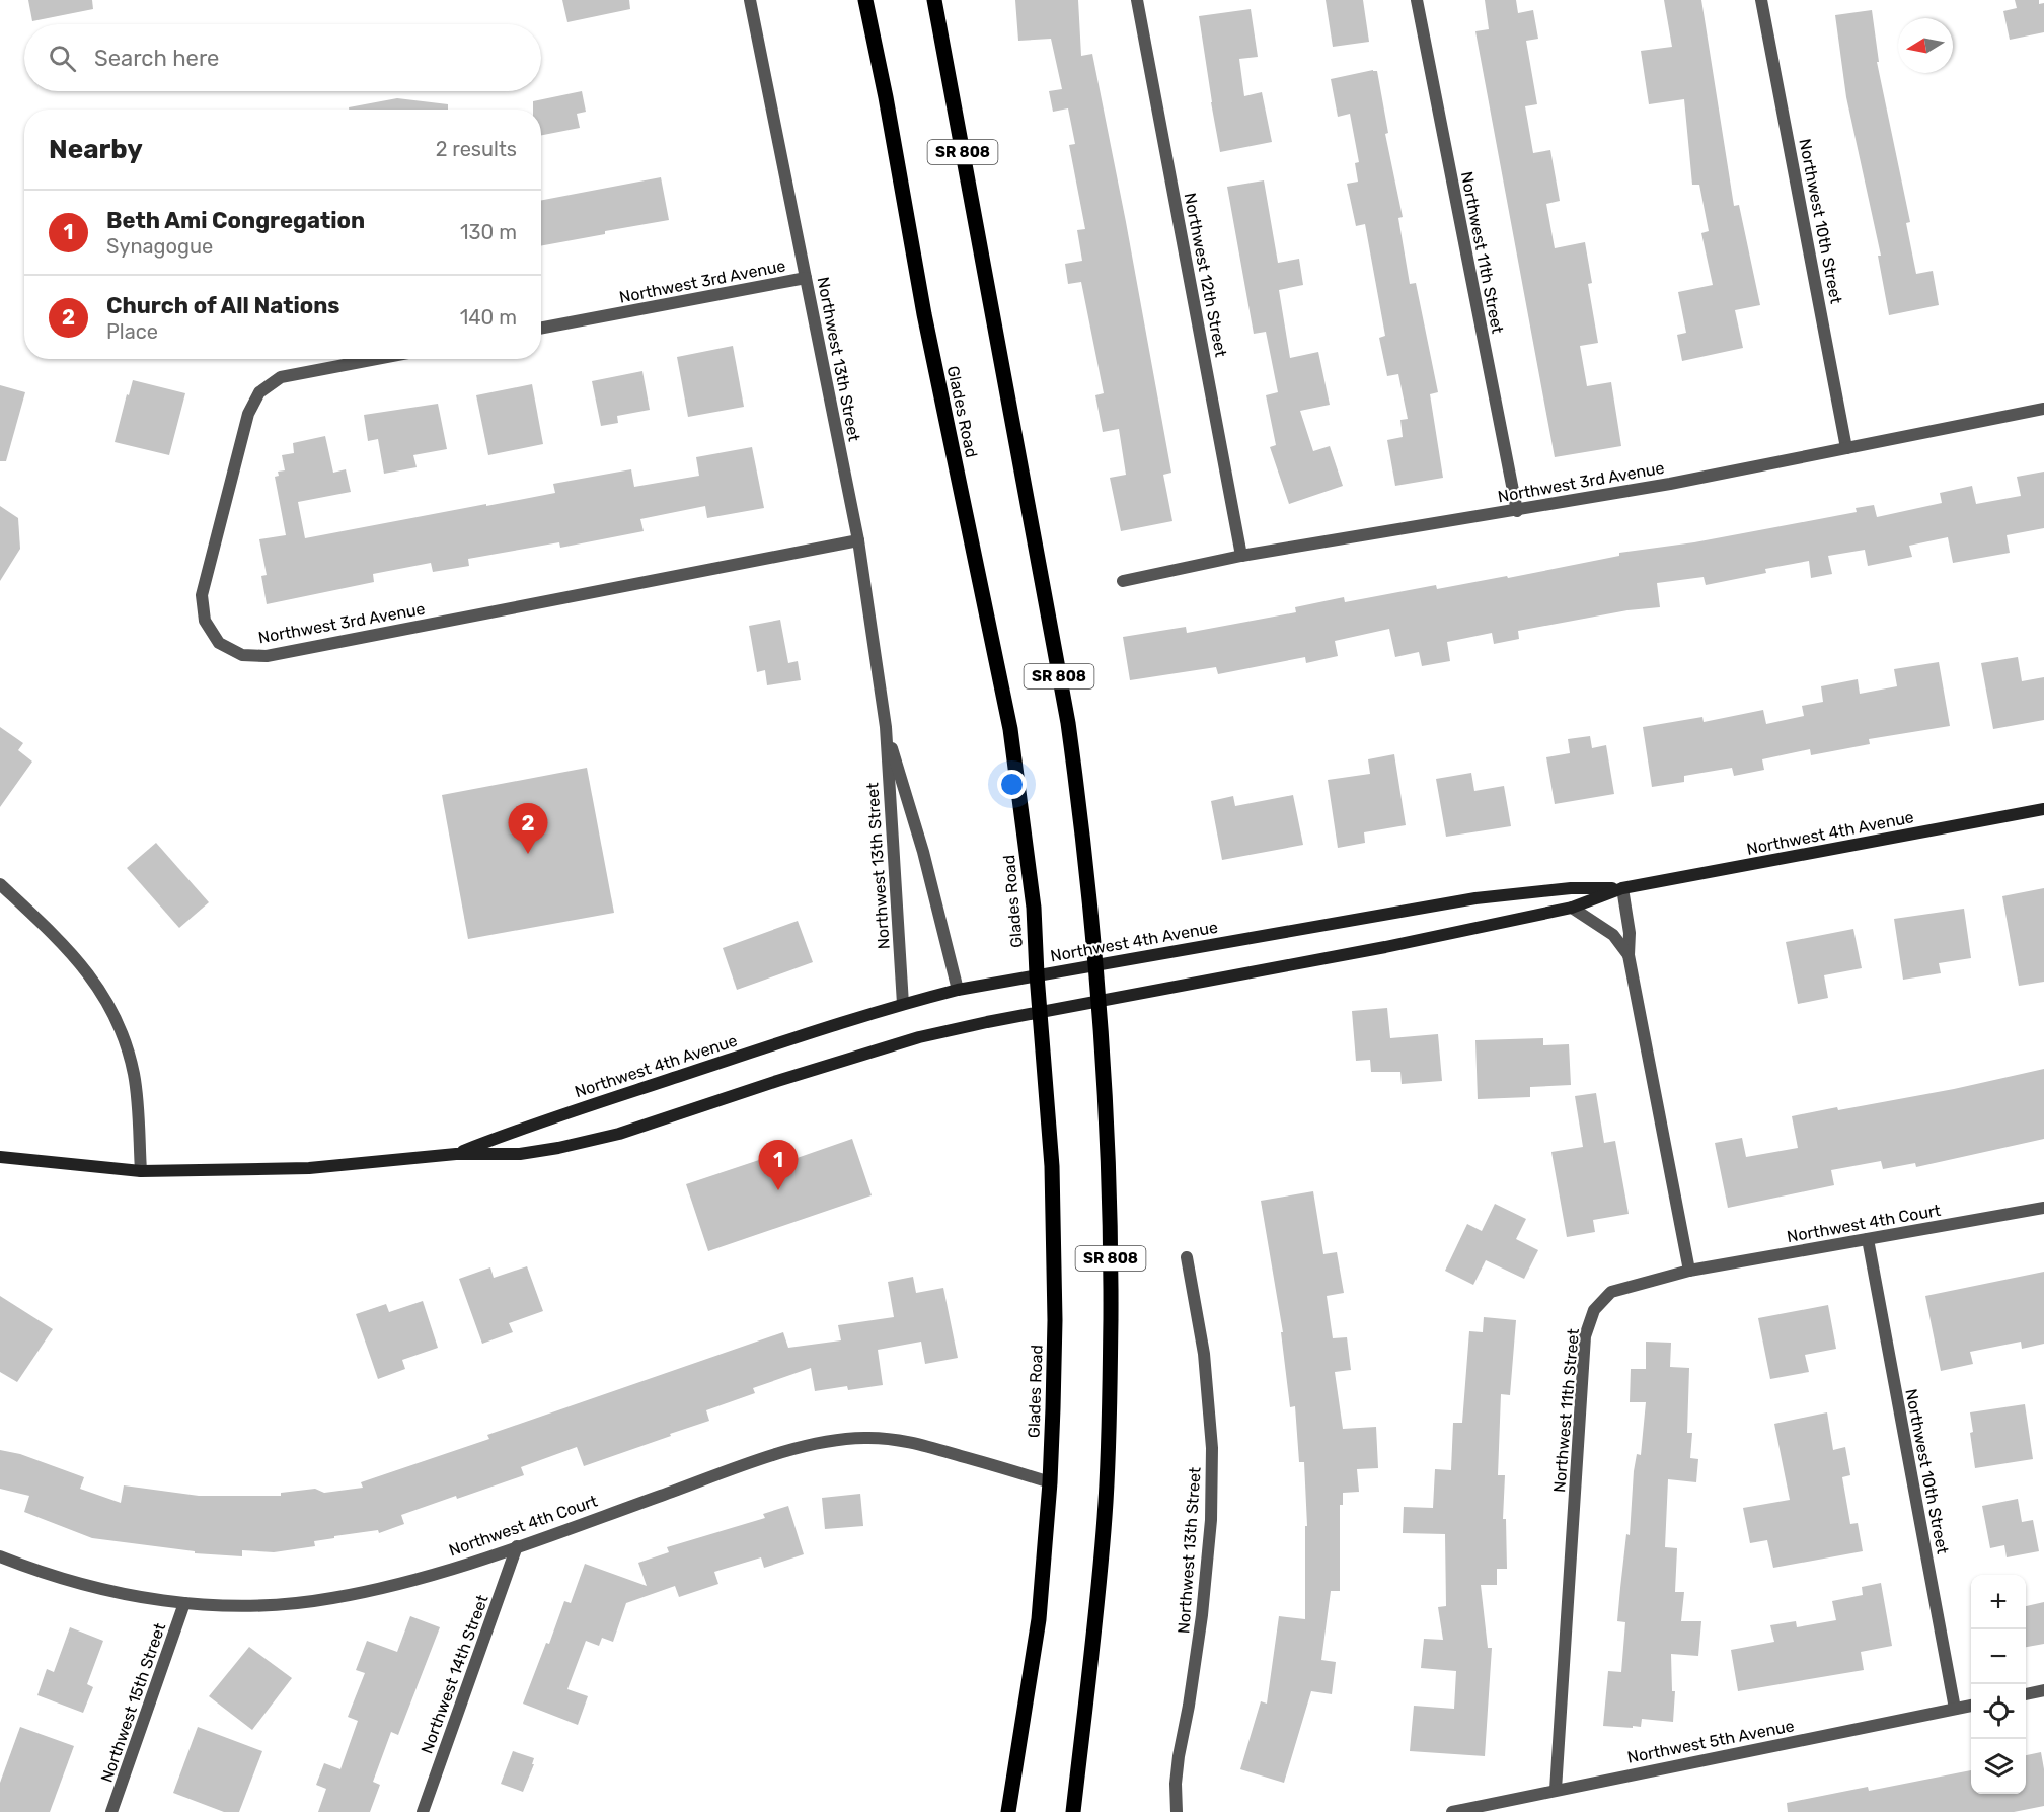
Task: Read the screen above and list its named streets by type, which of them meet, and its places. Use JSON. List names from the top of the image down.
{
  "streets": {
    "main road": ["SR 808", "Glades Road"],
    "street": [
      "Northwest 10th Street",
      "Northwest 11th Street",
      "Northwest 12th Street",
      "Northwest 3rd Avenue",
      "Northwest 13th Street",
      "Northwest 4th Avenue",
      "Northwest 4th Court",
      "Northwest 14th Street",
      "Northwest 15th Street",
      "Northwest 5th Avenue"
    ]
  },
  "crossings": [
    ["SR 808", "Northwest 4th Avenue"],
    ["Northwest 10th Street", "Northwest 3rd Avenue"],
    ["Northwest 10th Street", "Northwest 4th Court"],
    ["Northwest 10th Street", "Northwest 5th Avenue"],
    ["Northwest 11th Street", "Northwest 3rd Avenue"],
    ["Northwest 11th Street", "Northwest 4th Court"],
    ["Northwest 11th Street", "Northwest 5th Avenue"],
    ["Northwest 12th Street", "Northwest 3rd Avenue"],
    ["Northwest 3rd Avenue", "Northwest 13th Street"],
    ["Northwest 13th Street", "Northwest 4th Avenue"],
    ["Glades Road", "Northwest 4th Avenue"],
    ["Glades Road", "Northwest 4th Court"],
    ["Northwest 4th Court", "Northwest 14th Street"],
    ["Northwest 4th Court", "Northwest 15th Street"]
  ],
  "north": "left",
  "page": {
    "search": "Search here",
    "heading": ["Nearby", "2 results"],
    "list": [
      {
        "mark": "1",
        "name": "Beth Ami Congregation",
        "note": "Synagogue",
        "value": "130 m"
      },
      {
        "mark": "2",
        "name": "Church of All Nations",
        "note": "Place",
        "value": "140 m"
      }
    ],
    "pins": ["2", "1"],
    "map_buttons": ["+", "−"]
  }
}
